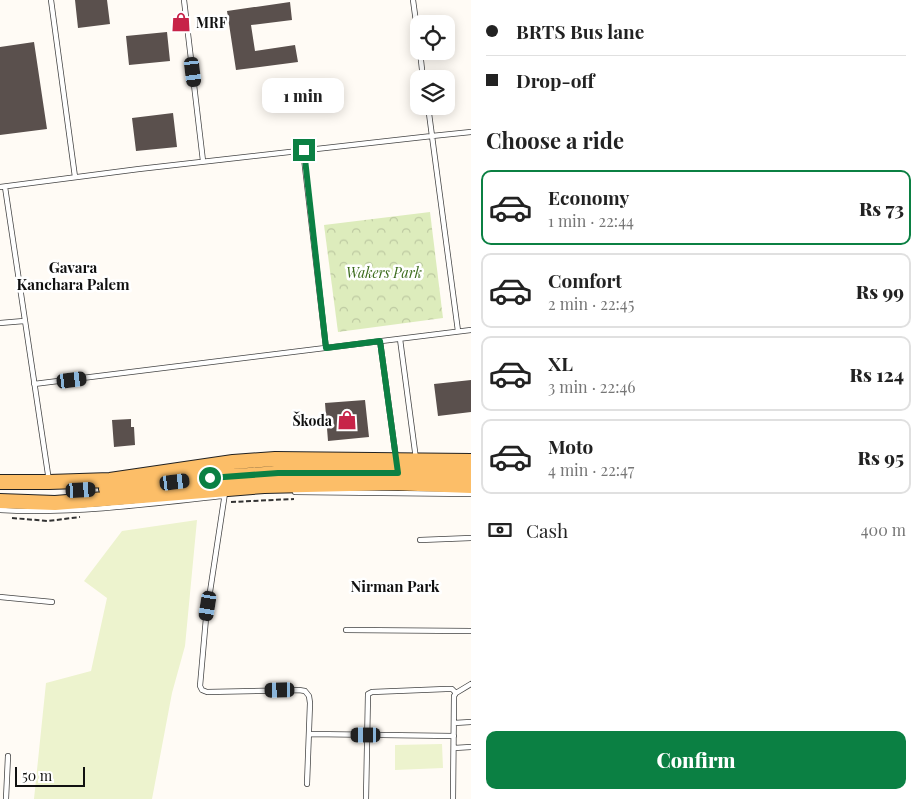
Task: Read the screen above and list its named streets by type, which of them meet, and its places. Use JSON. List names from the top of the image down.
{
  "districts": ["Gavara Kanchara Palem", "Nirman Park"],
  "parks": ["Wakers Park"],
  "places": {
    "shop": ["MRF", "Škoda"]
  },
  "scale_bar": "50 m",
  "page": {
    "banner": ["BRTS Bus lane", "Drop-off"],
    "bubble": "1 min",
    "heading": "Choose a ride",
    "list": [
      {
        "name": "Economy",
        "note": "1 min · 22:44",
        "value": "Rs 73"
      },
      {
        "name": "Comfort",
        "note": "2 min · 22:45",
        "value": "Rs 99"
      },
      {
        "name": "XL",
        "note": "3 min · 22:46",
        "value": "Rs 124"
      },
      {
        "name": "Moto",
        "note": "4 min · 22:47",
        "value": "Rs 95"
      }
    ],
    "pay": ["Cash", "400 m"],
    "buttons": "Confirm",
    "scale": "50 m"
  }
}
